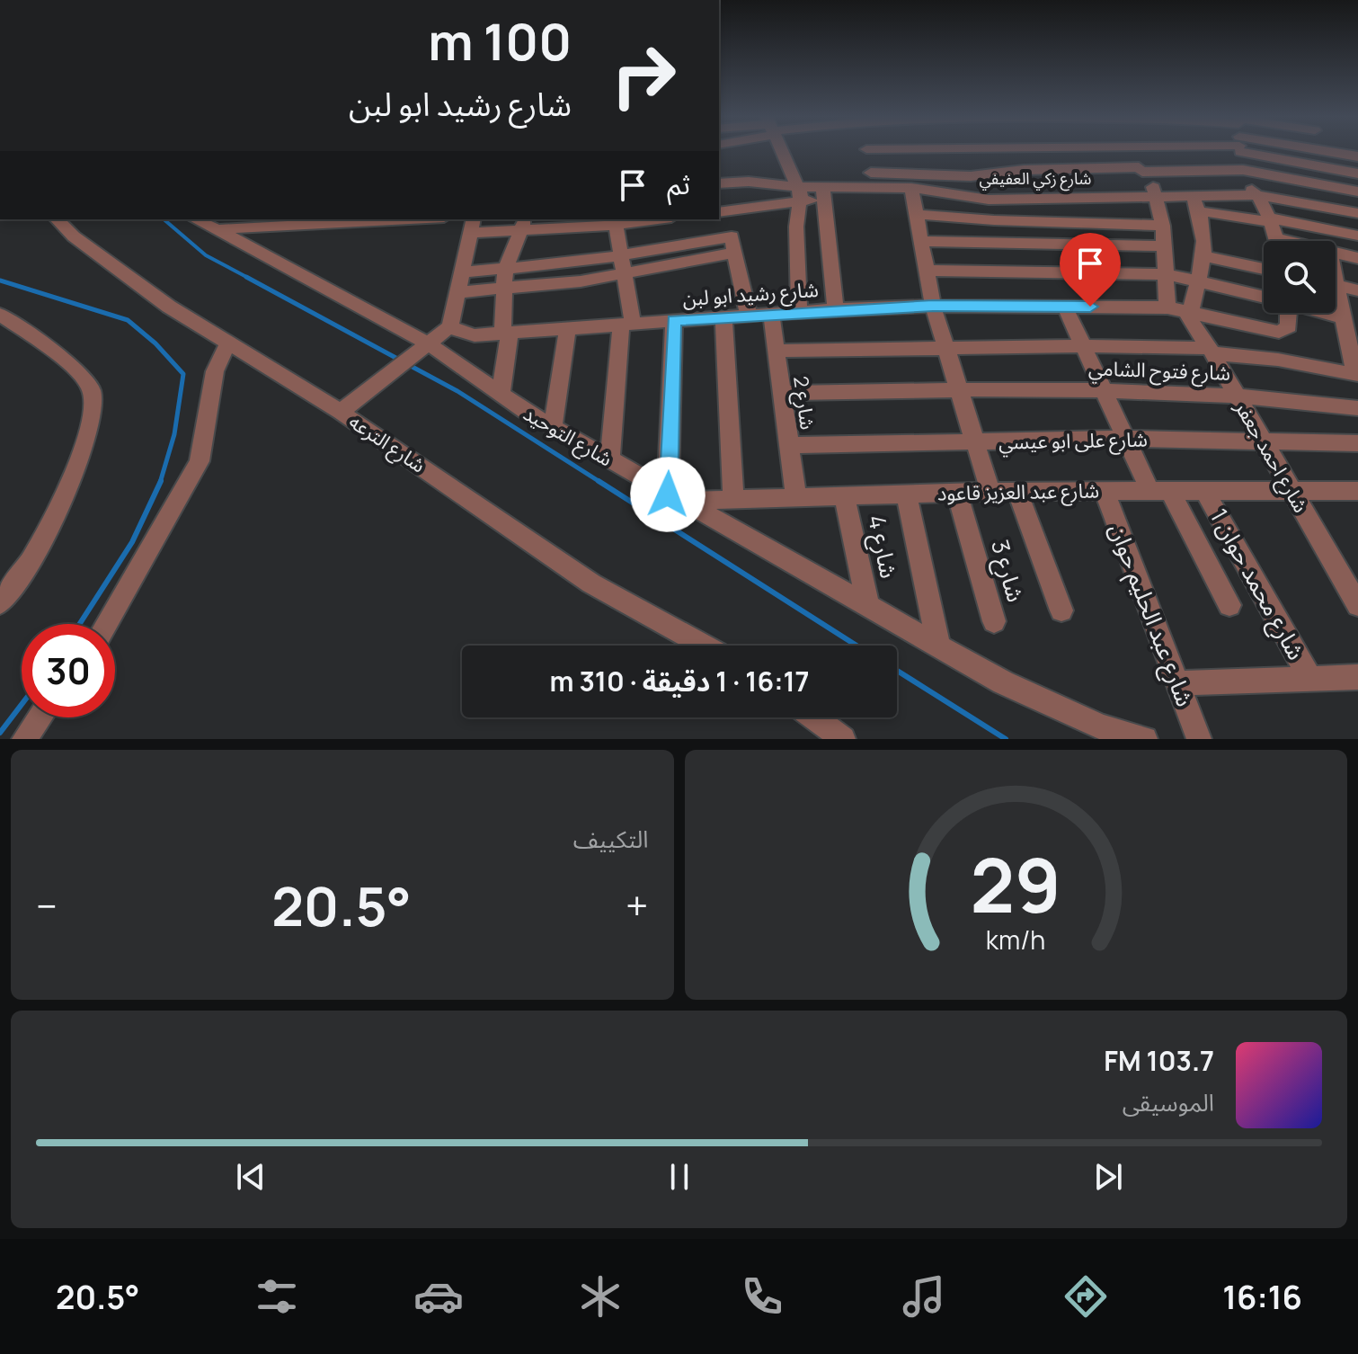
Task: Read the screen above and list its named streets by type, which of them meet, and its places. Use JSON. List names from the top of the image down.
{
  "streets": {
    "street": [
      "شارع زكي العفيفي",
      "شارع رشيد ابو لبن",
      "شارع فتوح الشامي",
      "شارع 2",
      "شارع التوحيد",
      "شارع على ابو عيسي",
      "شارع الترعه",
      "شارع احمد جعفر",
      "شارع عبد العزيز قاعود",
      "شارع 4",
      "شارع 3",
      "شارع محمد حوان 1",
      "شارع عبد الحليم حوان"
    ]
  },
  "crossings": [
    ["شارع رشيد ابو لبن", "شارع 2"],
    ["شارع رشيد ابو لبن", "شارع احمد جعفر"],
    ["شارع فتوح الشامي", "شارع 2"],
    ["شارع فتوح الشامي", "شارع احمد جعفر"],
    ["شارع 2", "شارع على ابو عيسي"],
    ["شارع 2", "شارع عبد العزيز قاعود"],
    ["شارع التوحيد", "شارع عبد العزيز قاعود"],
    ["شارع التوحيد", "شارع 4"],
    ["شارع على ابو عيسي", "شارع احمد جعفر"],
    ["شارع احمد جعفر", "شارع عبد العزيز قاعود"],
    ["شارع عبد العزيز قاعود", "شارع 4"],
    ["شارع عبد العزيز قاعود", "شارع 3"],
    ["شارع عبد العزيز قاعود", "شارع محمد حوان 1"],
    ["شارع عبد العزيز قاعود", "شارع عبد الحليم حوان"]
  ],
  "page": {
    "turn": ["100 m", "شارع رشيد ابو لبن"],
    "then": "ثم",
    "limit": "30",
    "trip": "16:17 · 1 دقيقة · 310 m",
    "tile": "التكييف",
    "heat": ["−", "20.5°", "+"],
    "song": ["103.7 FM", "الموسيقى"],
    "tabs": ["16:16", "20.5°"],
    "gauge": ["29", "km/h"]
  }
}
